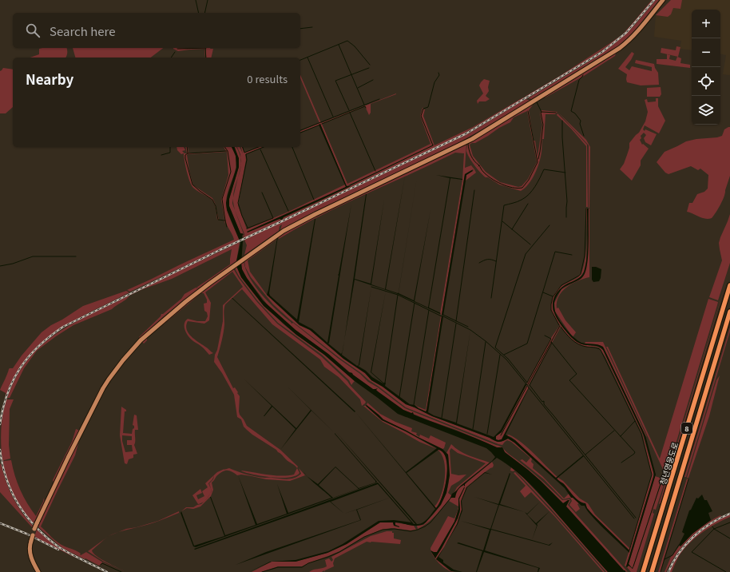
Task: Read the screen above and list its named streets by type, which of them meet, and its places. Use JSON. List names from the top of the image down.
{
  "streets": {
    "highway": ["8", "청년영웅도로"]
  },
  "page": {
    "map_buttons": ["+", "−"],
    "search": "Search here",
    "heading": ["Nearby", "0 results"]
  }
}
